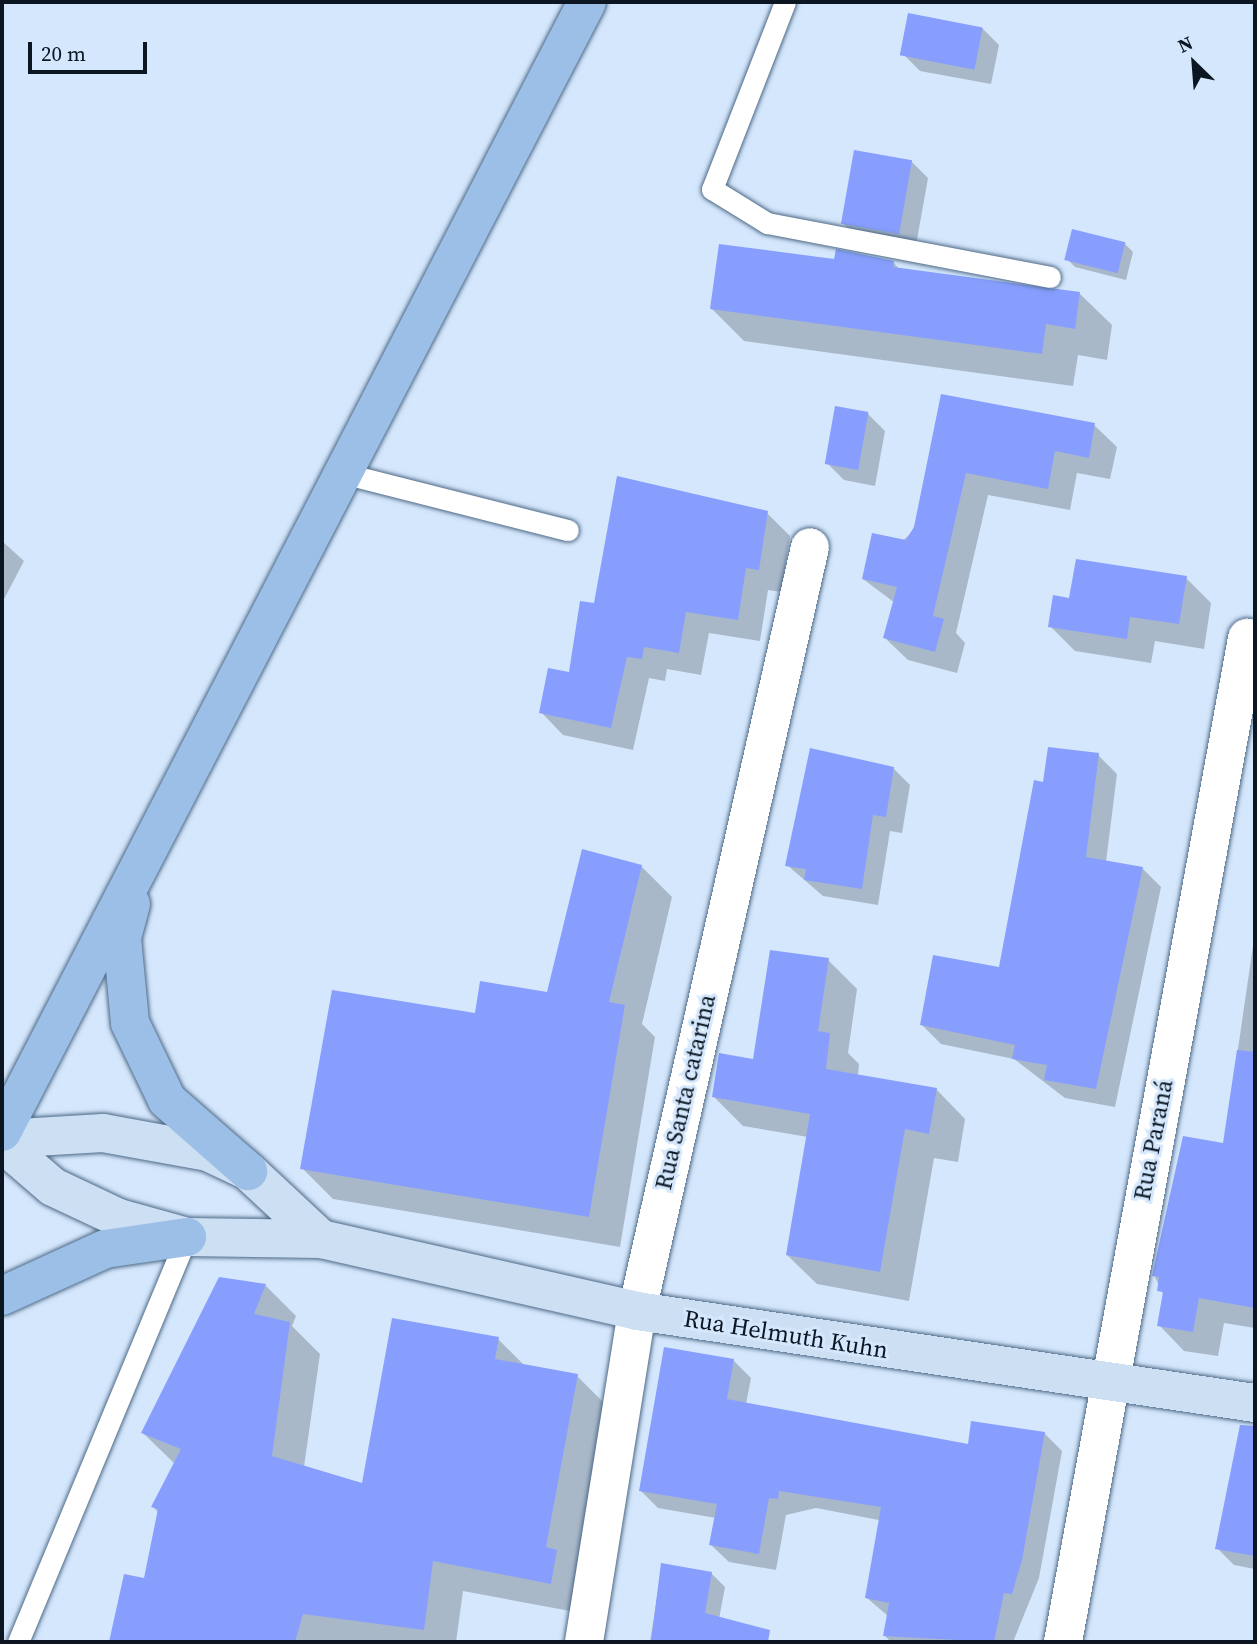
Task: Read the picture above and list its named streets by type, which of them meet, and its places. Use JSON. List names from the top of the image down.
{
  "streets": {
    "main road": ["Rua Helmuth Kuhn"],
    "street": ["Rua Santa catarina", "Rua Paraná"]
  },
  "crossings": [
    ["Rua Santa catarina", "Rua Helmuth Kuhn"],
    ["Rua Paraná", "Rua Helmuth Kuhn"]
  ],
  "scale_bar": "20 m",
  "north": "top left"
}
